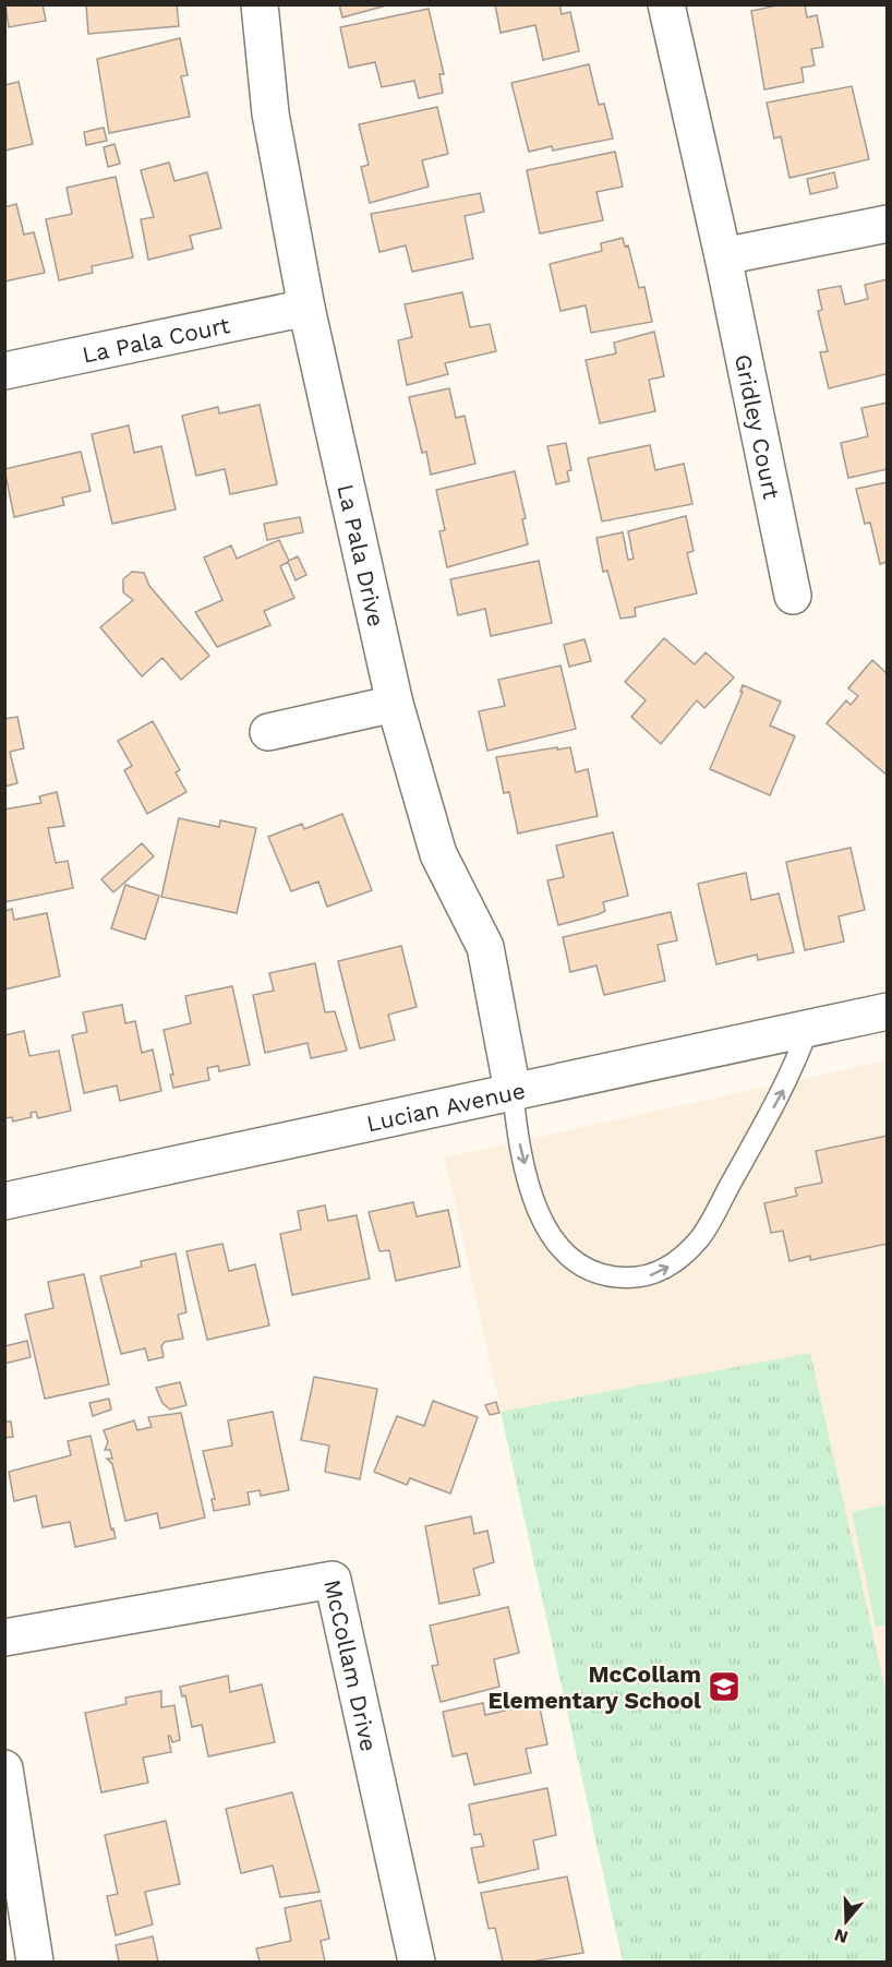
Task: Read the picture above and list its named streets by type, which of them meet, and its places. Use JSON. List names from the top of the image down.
{
  "streets": {
    "street": [
      "La Pala Court",
      "Gridley Court",
      "La Pala Drive",
      "Lucian Avenue",
      "McCollam Drive"
    ]
  },
  "crossings": [
    ["La Pala Court", "La Pala Drive"],
    ["La Pala Drive", "Lucian Avenue"]
  ],
  "places": {
    "school or university": ["McCollam Elementary School"]
  },
  "north": "bottom"
}
